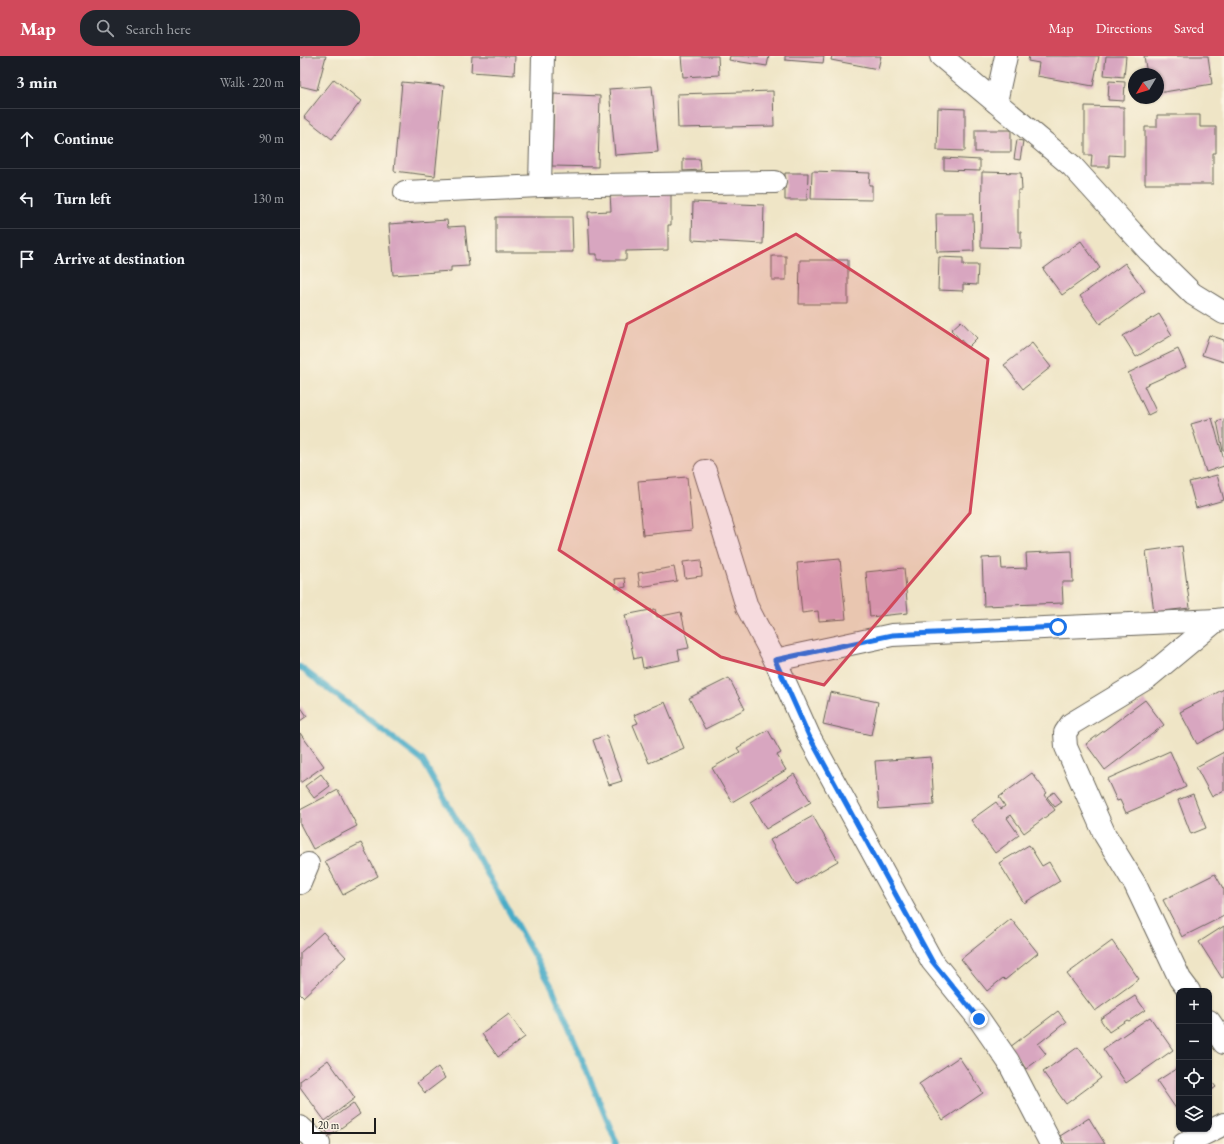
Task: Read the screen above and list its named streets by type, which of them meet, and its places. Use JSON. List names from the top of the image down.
{
  "scale_bar": "20 m",
  "north": "bottom left",
  "page": {
    "header": "Map",
    "search": "Search here",
    "nav": ["Map", "Directions", "Saved"],
    "heading": ["3 min", "Walk · 220 m"],
    "list": [
      ["Continue", "90 m"],
      ["Turn left", "130 m"],
      "Arrive at destination"
    ],
    "map_buttons": ["+", "−"],
    "scale": "20 m"
  }
}
